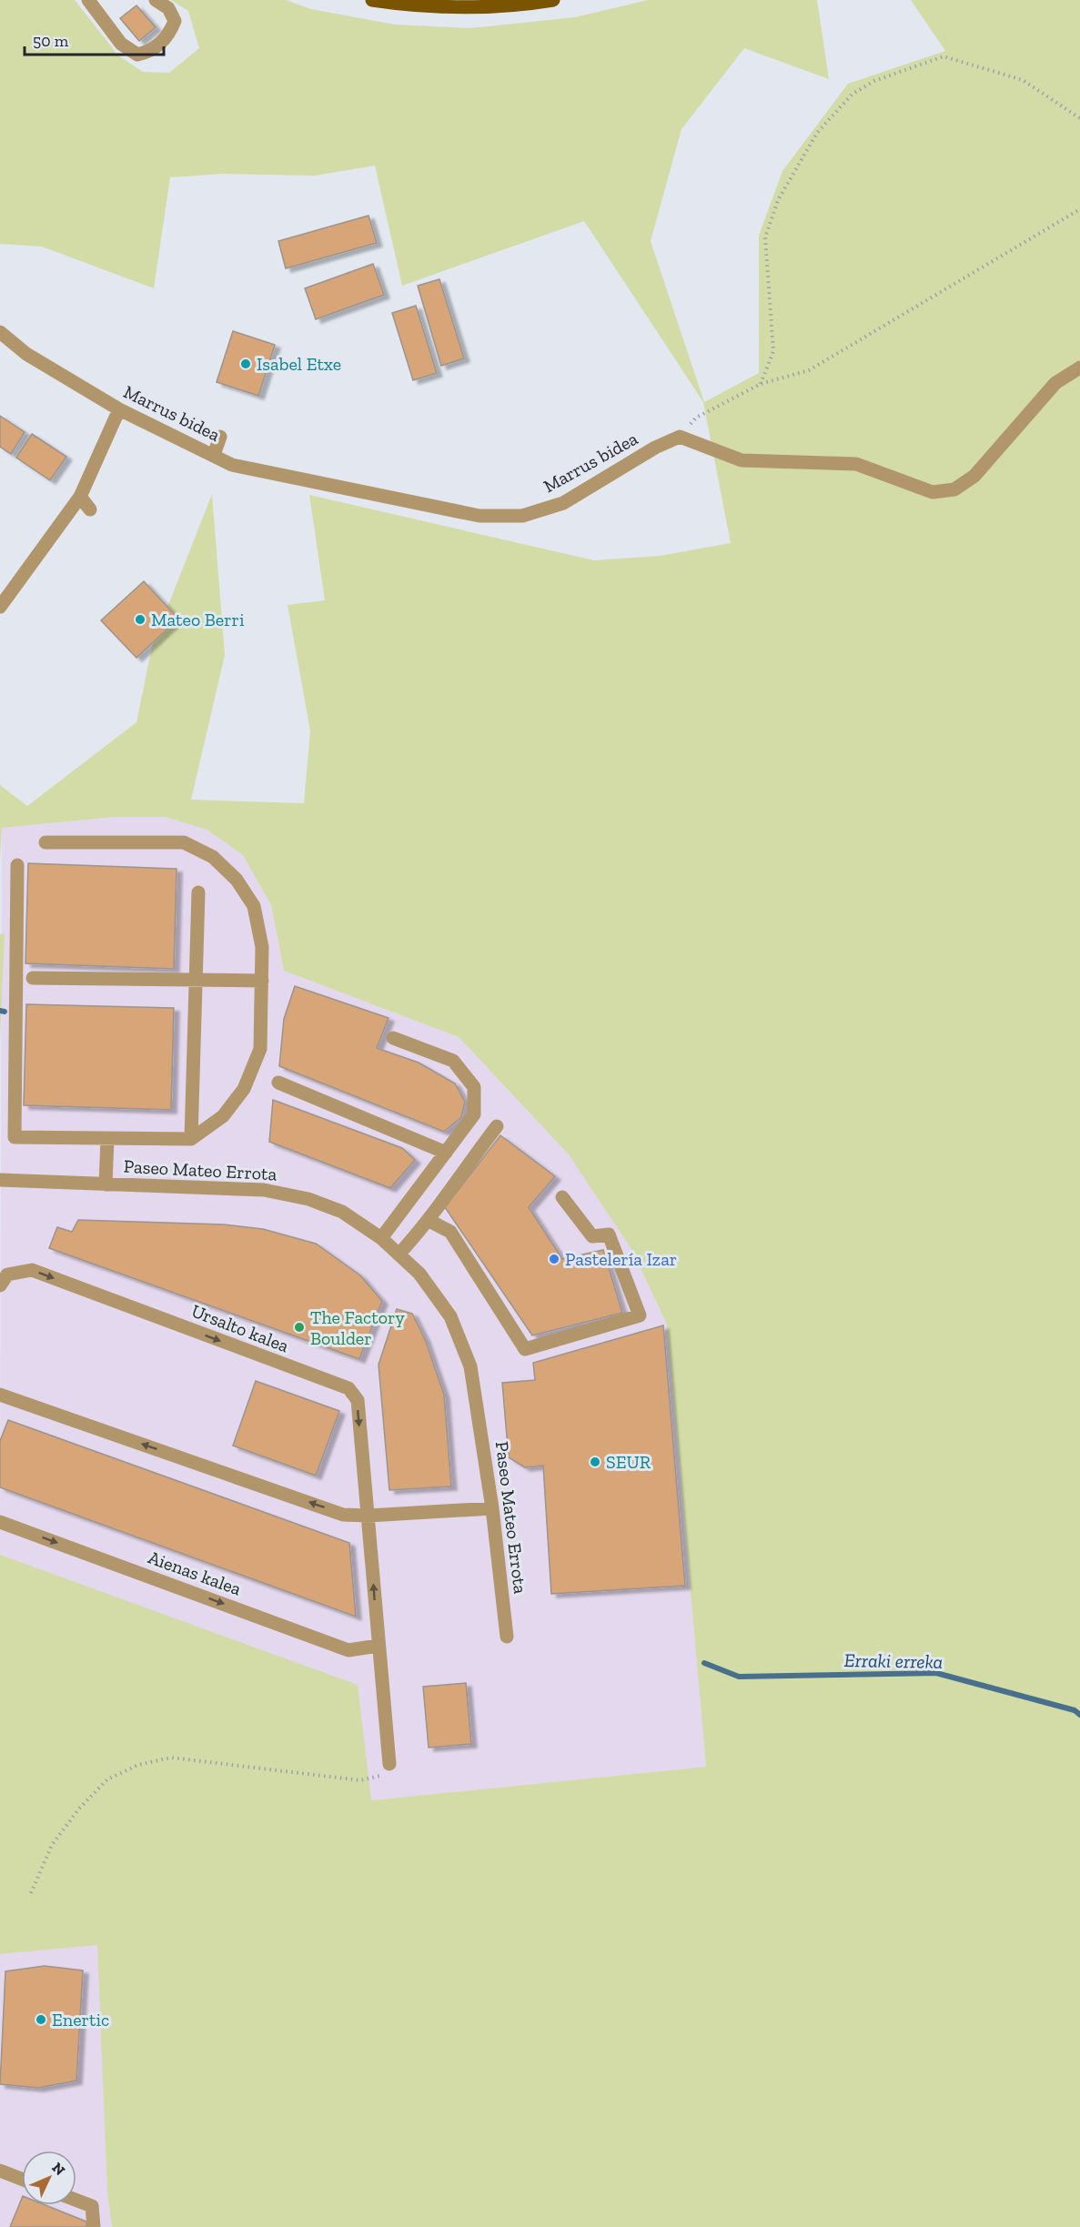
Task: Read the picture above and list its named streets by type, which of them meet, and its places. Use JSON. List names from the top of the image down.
{
  "streets": {
    "street": [
      "Marrus bidea",
      "Paseo Mateo Errota",
      "Ursalto kalea",
      "Aienas kalea"
    ]
  },
  "crossings": [
    ["Ursalto kalea", "Aienas kalea"]
  ],
  "water": ["Erraki erreka"],
  "places": [
    "Isabel Etxe",
    "Mateo Berri",
    "Pastelería Izar",
    "The Factory Boulder",
    "SEUR",
    "Enertic"
  ],
  "scale_bar": "50 m",
  "north": "top right"
}
